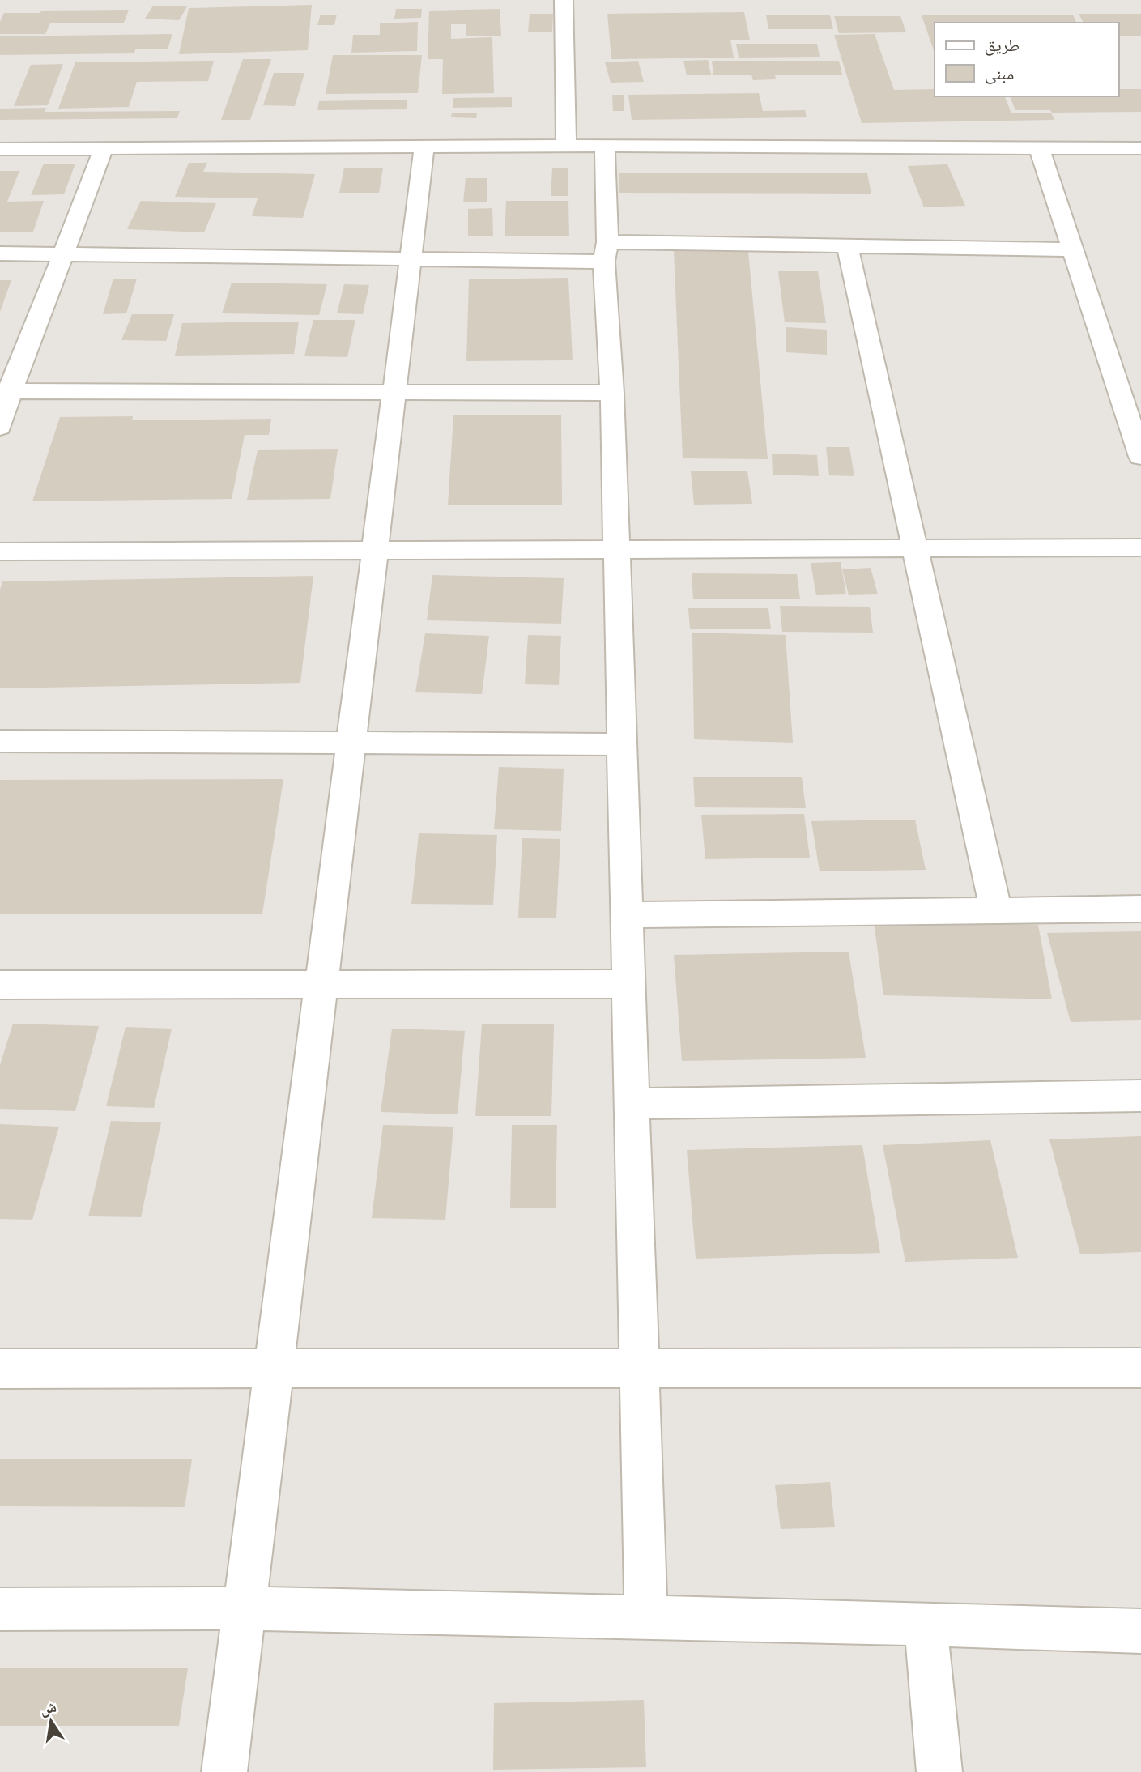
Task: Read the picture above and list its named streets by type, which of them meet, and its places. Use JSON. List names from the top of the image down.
{
  "legend": ["طريق", "مبنى"],
  "north": "top"
}
